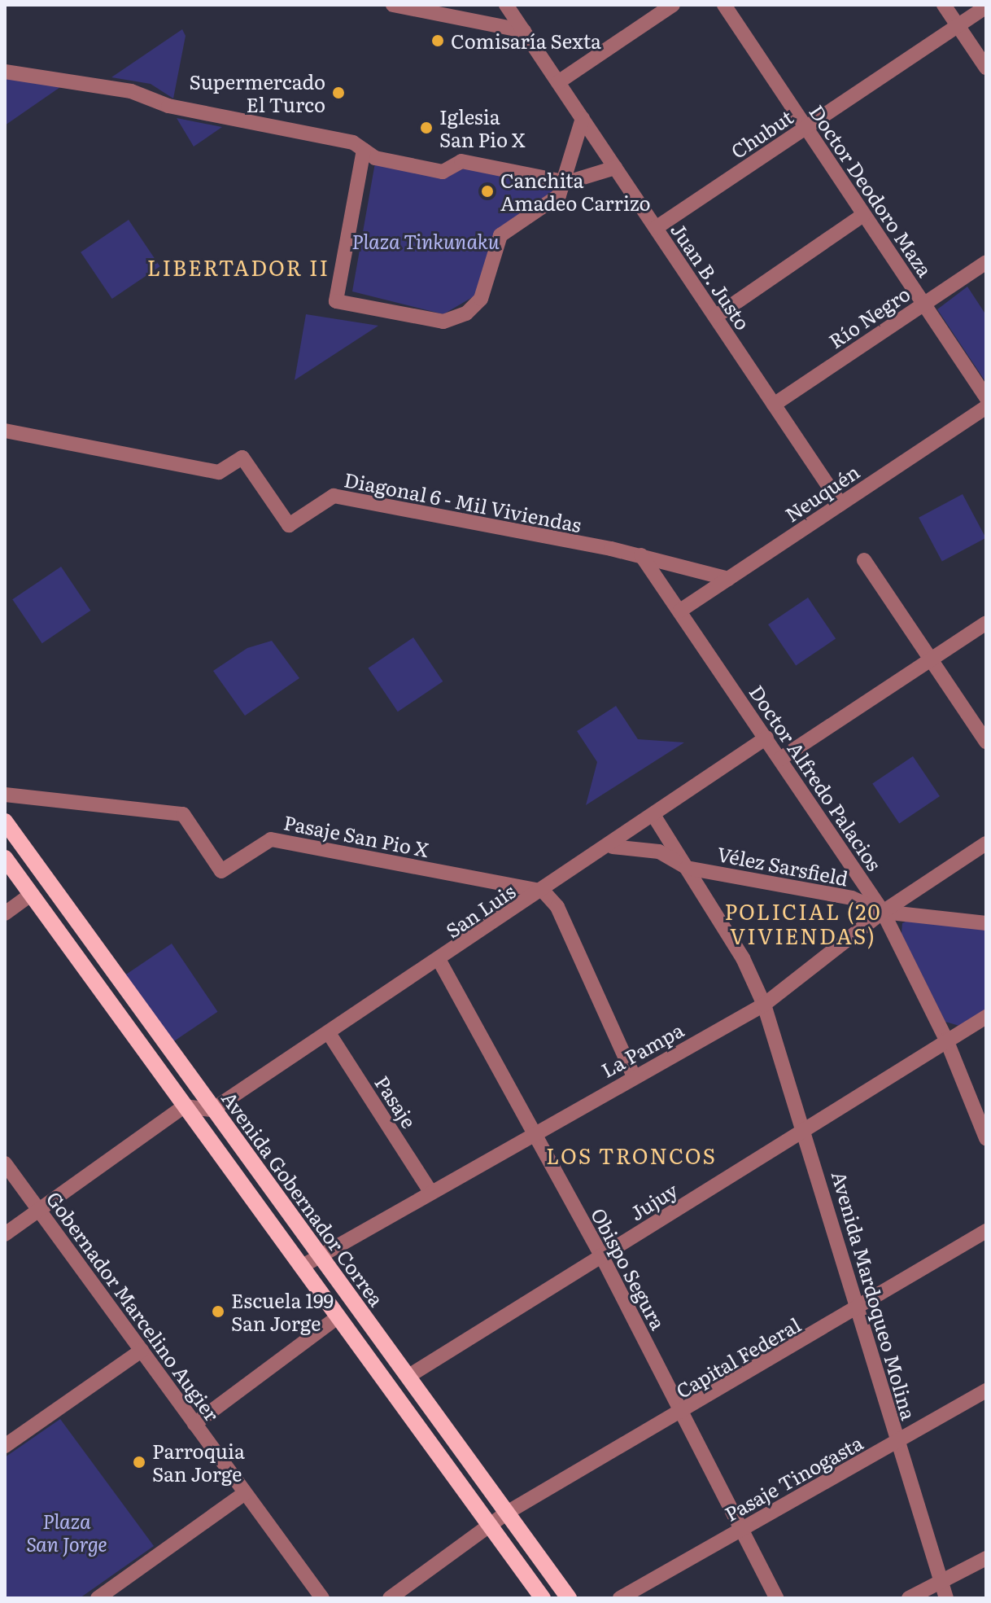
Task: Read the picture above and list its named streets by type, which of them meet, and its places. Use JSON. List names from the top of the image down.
{
  "streets": {
    "main road": ["Avenida Gobernador Correa"],
    "street": [
      "Chubut",
      "Doctor Deodoro Maza",
      "Juan B. Justo",
      "Río Negro",
      "Neuquén",
      "Diagonal 6 - Mil Viviendas",
      "Doctor Alfredo Palacios",
      "Pasaje San Pio X",
      "Vélez Sarsfield",
      "San Luis",
      "La Pampa",
      "Pasaje",
      "Jujuy",
      "Obispo Segura",
      "Avenida Mardoqueo Molina",
      "Gobernador Marcelino Augier",
      "Capital Federal",
      "Pasaje Tinogasta"
    ]
  },
  "crossings": [
    ["Chubut", "Doctor Deodoro Maza"],
    ["Chubut", "Juan B. Justo"],
    ["Doctor Deodoro Maza", "Río Negro"],
    ["Juan B. Justo", "Río Negro"],
    ["Juan B. Justo", "Neuquén"],
    ["Neuquén", "Diagonal 6 - Mil Viviendas"],
    ["Neuquén", "Doctor Alfredo Palacios"],
    ["Diagonal 6 - Mil Viviendas", "Doctor Alfredo Palacios"],
    ["Doctor Alfredo Palacios", "Vélez Sarsfield"],
    ["Doctor Alfredo Palacios", "San Luis"],
    ["Doctor Alfredo Palacios", "La Pampa"],
    ["Doctor Alfredo Palacios", "Jujuy"],
    ["Pasaje San Pio X", "San Luis"],
    ["Vélez Sarsfield", "San Luis"],
    ["Vélez Sarsfield", "La Pampa"],
    ["Vélez Sarsfield", "Avenida Mardoqueo Molina"],
    ["San Luis", "Pasaje"],
    ["San Luis", "Avenida Gobernador Correa"],
    ["San Luis", "Obispo Segura"],
    ["San Luis", "Avenida Mardoqueo Molina"],
    ["La Pampa", "Pasaje"],
    ["La Pampa", "Avenida Gobernador Correa"],
    ["La Pampa", "Obispo Segura"],
    ["La Pampa", "Avenida Mardoqueo Molina"],
    ["Avenida Gobernador Correa", "Jujuy"],
    ["Avenida Gobernador Correa", "Capital Federal"],
    ["Jujuy", "Obispo Segura"],
    ["Jujuy", "Avenida Mardoqueo Molina"],
    ["Obispo Segura", "Capital Federal"],
    ["Obispo Segura", "Pasaje Tinogasta"],
    ["Avenida Mardoqueo Molina", "Capital Federal"],
    ["Avenida Mardoqueo Molina", "Pasaje Tinogasta"]
  ],
  "districts": ["LIBERTADOR II", "POLICIAL (20 VIVIENDAS)", "LOS TRONCOS"],
  "parks": ["Plaza Tinkunaku", "Plaza San Jorge"],
  "places": [
    "Comisaría Sexta",
    "Supermercado El Turco",
    "Iglesia San Pio X",
    "Canchita Amadeo Carrizo",
    "Escuela 199 San Jorge",
    "Parroquia San Jorge"
  ]
}
